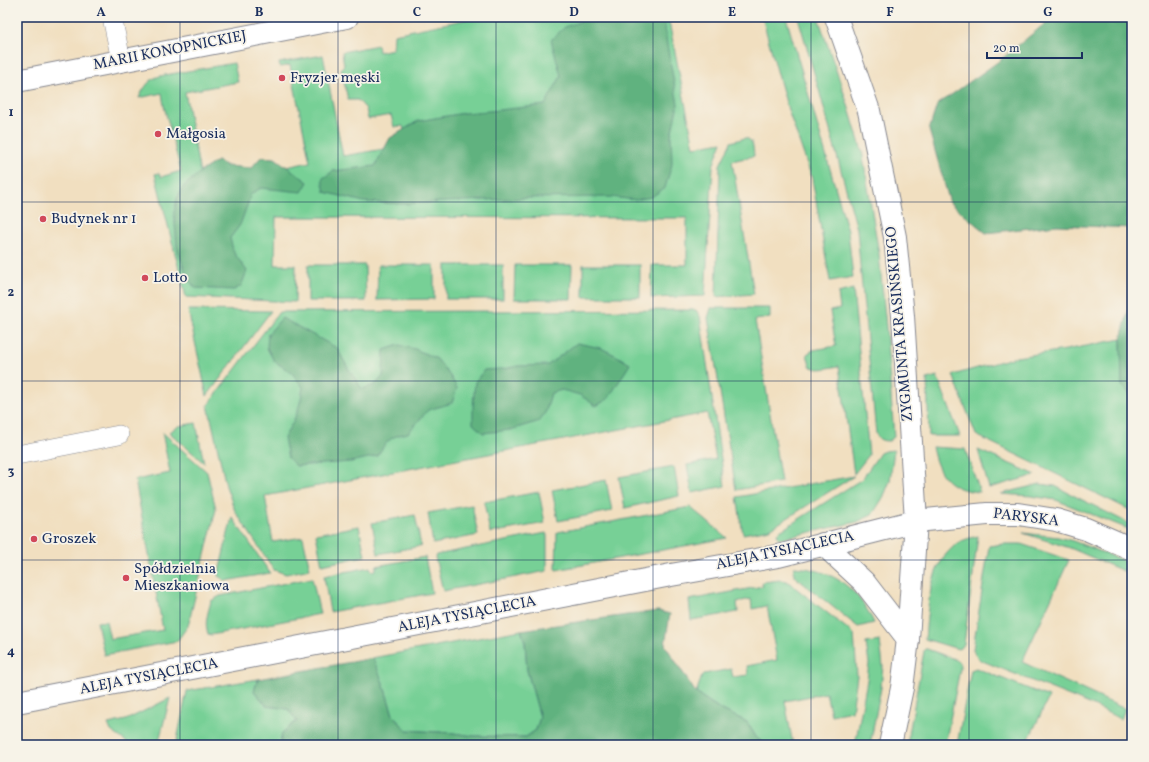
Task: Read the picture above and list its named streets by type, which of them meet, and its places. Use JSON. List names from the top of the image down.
{
  "streets": {
    "street": [
      "MARII KONOPNICKIEJ",
      "ZYGMUNTA KRASIŃSKIEGO",
      "PARYSKA",
      "ALEJA TYSIĄCLECIA"
    ]
  },
  "crossings": [
    ["ZYGMUNTA KRASIŃSKIEGO", "PARYSKA"],
    ["ZYGMUNTA KRASIŃSKIEGO", "ALEJA TYSIĄCLECIA"],
    ["PARYSKA", "ALEJA TYSIĄCLECIA"]
  ],
  "places": [
    "Fryzjer męski",
    "Małgosia",
    "Budynek nr 1",
    "Lotto",
    "Groszek",
    "Spółdzielnia Mieszkaniowa"
  ],
  "scale_bar": "20 m",
  "grid": {
    "columns": [
      "A",
      "B",
      "C",
      "D",
      "E",
      "F",
      "G"
    ],
    "rows": [
      "1",
      "2",
      "3",
      "4"
    ]
  }
}
